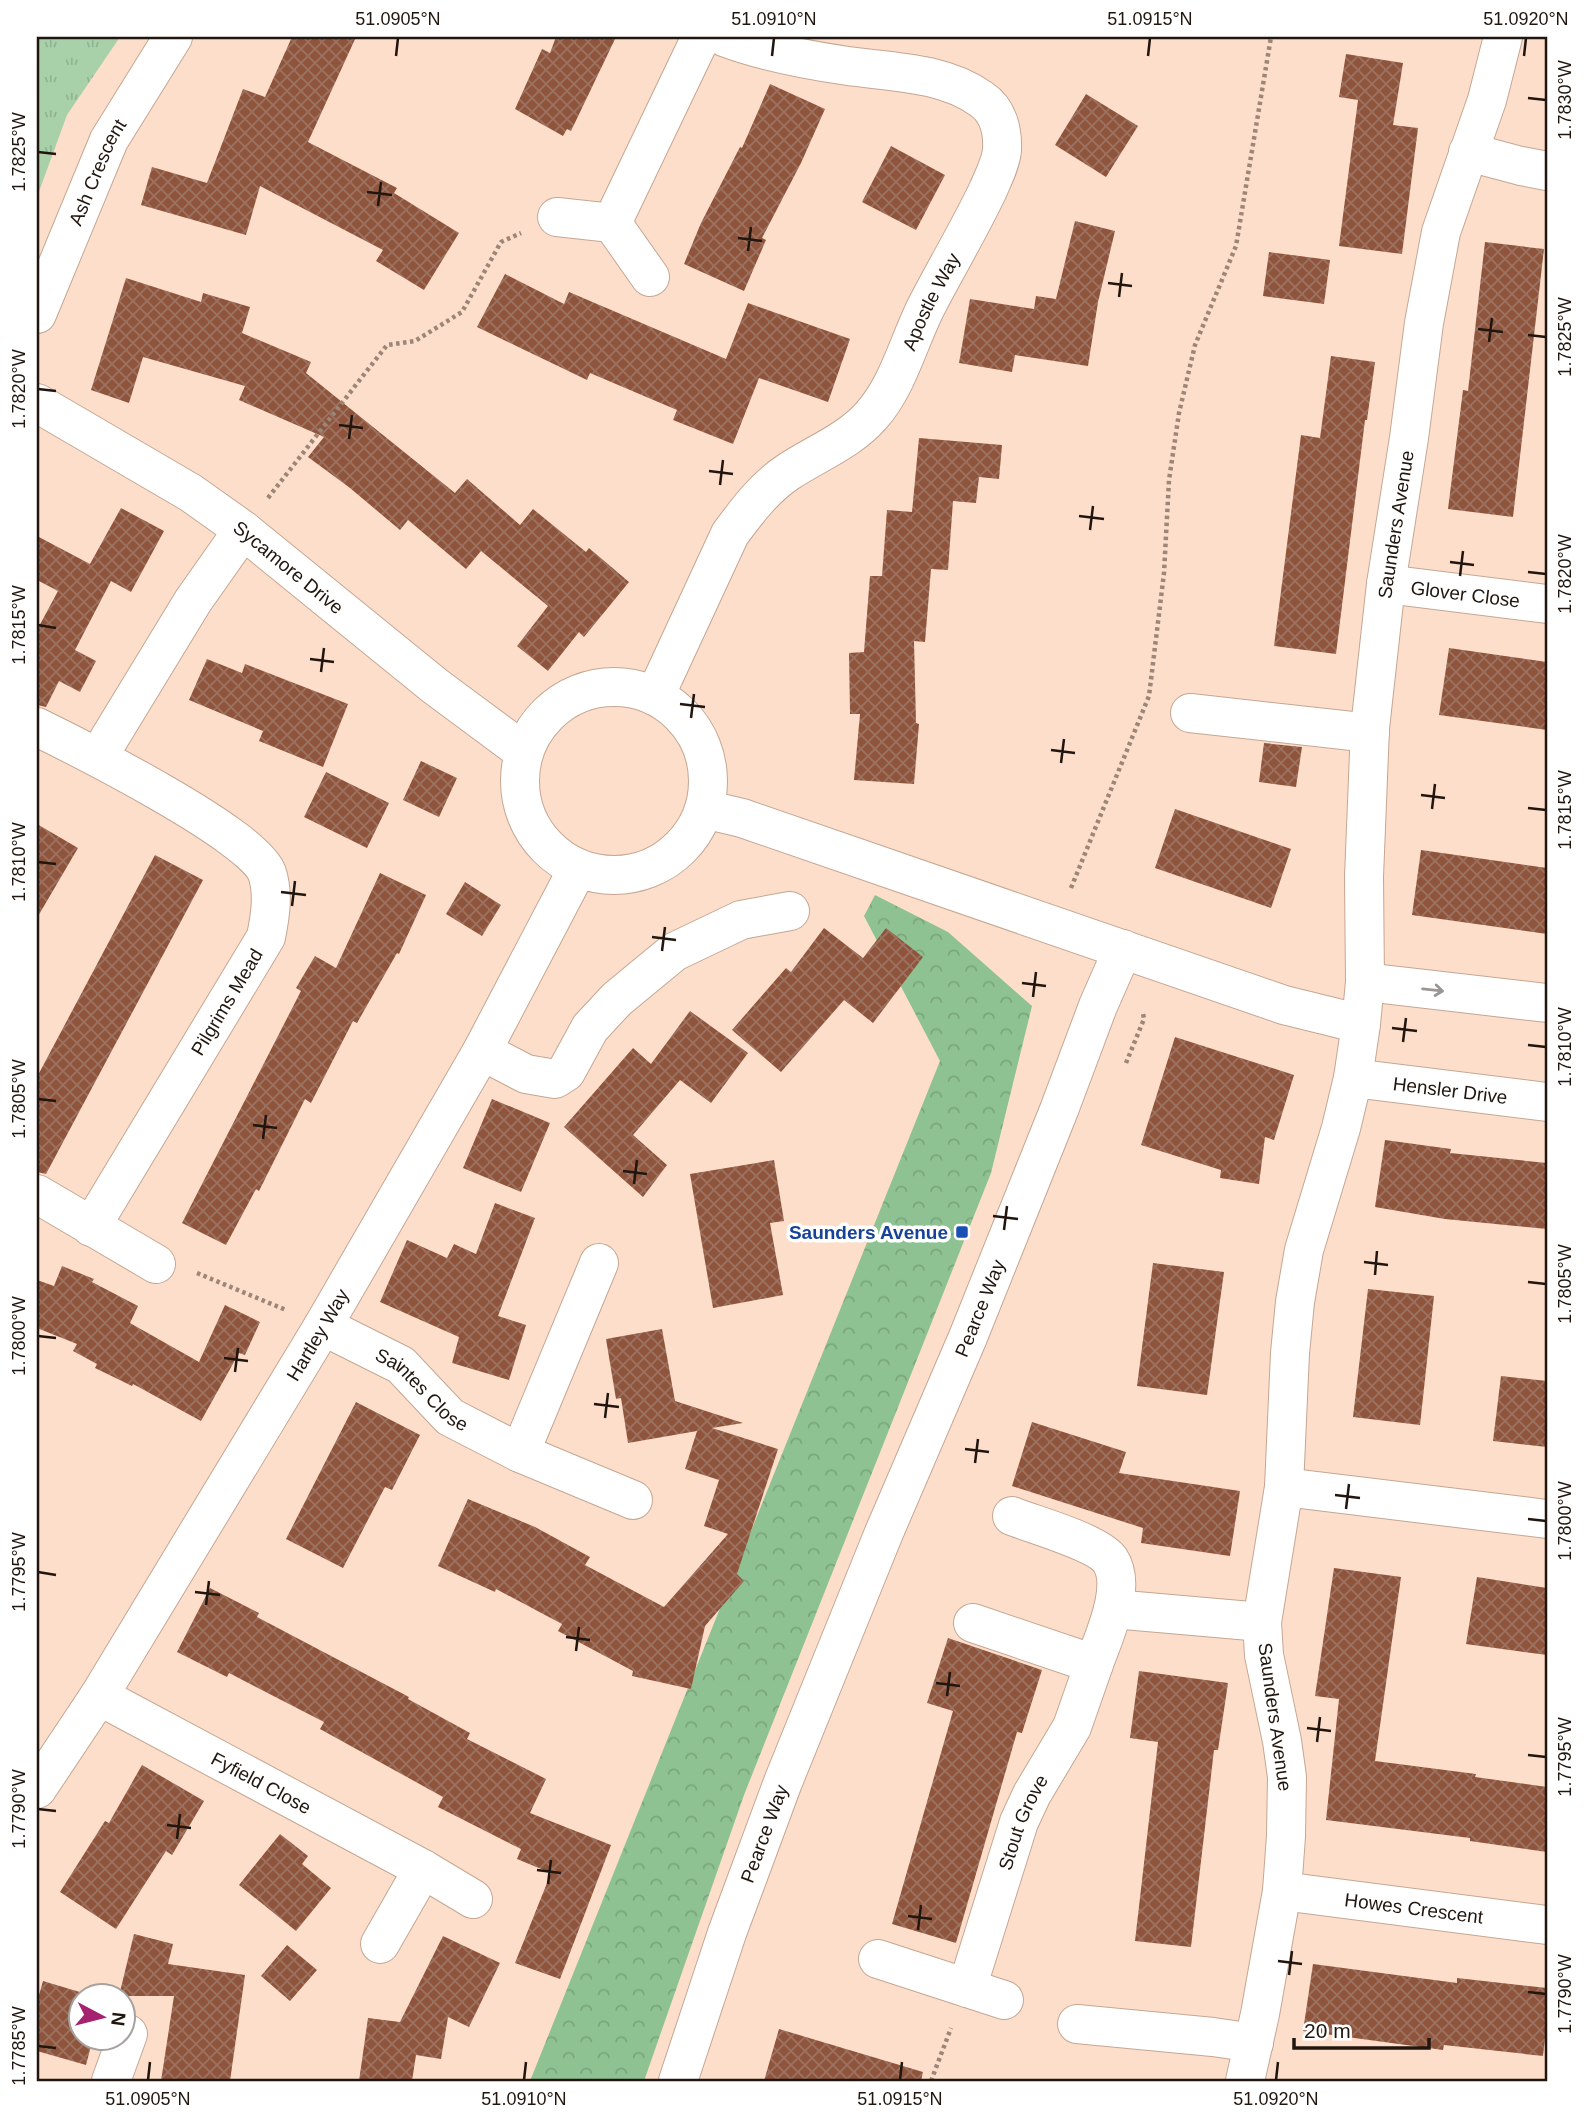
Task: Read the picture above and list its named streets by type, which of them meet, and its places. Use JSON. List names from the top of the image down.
{
  "streets": {
    "street": [
      "Ash Crescent",
      "Apostle Way",
      "Saunders Avenue",
      "Sycamore Drive",
      "Glover Close",
      "Pilgrims Mead",
      "Hensler Drive",
      "Pearce Way",
      "Hartley Way",
      "Saintes Close",
      "Fyfield Close",
      "Stout Grove",
      "Howes Crescent"
    ]
  },
  "crossings": [
    ["Apostle Way", "Sycamore Drive"],
    ["Apostle Way", "Hartley Way"],
    ["Saunders Avenue", "Glover Close"],
    ["Saunders Avenue", "Hensler Drive"],
    ["Saunders Avenue", "Howes Crescent"],
    ["Sycamore Drive", "Hartley Way"],
    ["Hartley Way", "Saintes Close"],
    ["Hartley Way", "Fyfield Close"]
  ],
  "places": {
    "transit": ["Saunders Avenue"]
  },
  "scale_bar": "20 m",
  "north": "right",
  "coordinates": [
    "51.0905°N",
    "51.0910°N",
    "51.0915°N",
    "51.0920°N",
    "1.7830°W",
    "1.7825°W",
    "1.7820°W",
    "1.7815°W",
    "1.7810°W",
    "1.7805°W",
    "1.7800°W",
    "1.7795°W",
    "1.7790°W",
    "1.7785°W"
  ]
}
